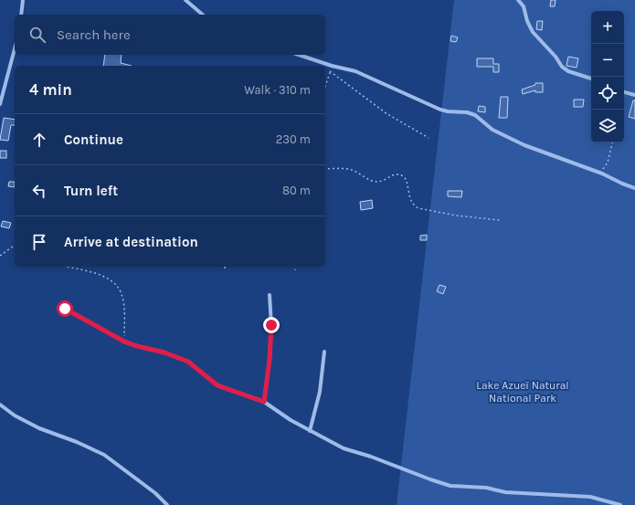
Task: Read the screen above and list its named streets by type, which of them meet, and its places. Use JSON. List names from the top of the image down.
{
  "parks": ["Lake Azueï Natural National Park"],
  "page": {
    "map_buttons": ["+", "−"],
    "search": "Search here",
    "heading": ["4 min", "Walk · 310 m"],
    "list": [
      ["Continue", "230 m"],
      ["Turn left", "80 m"],
      "Arrive at destination"
    ]
  }
}
